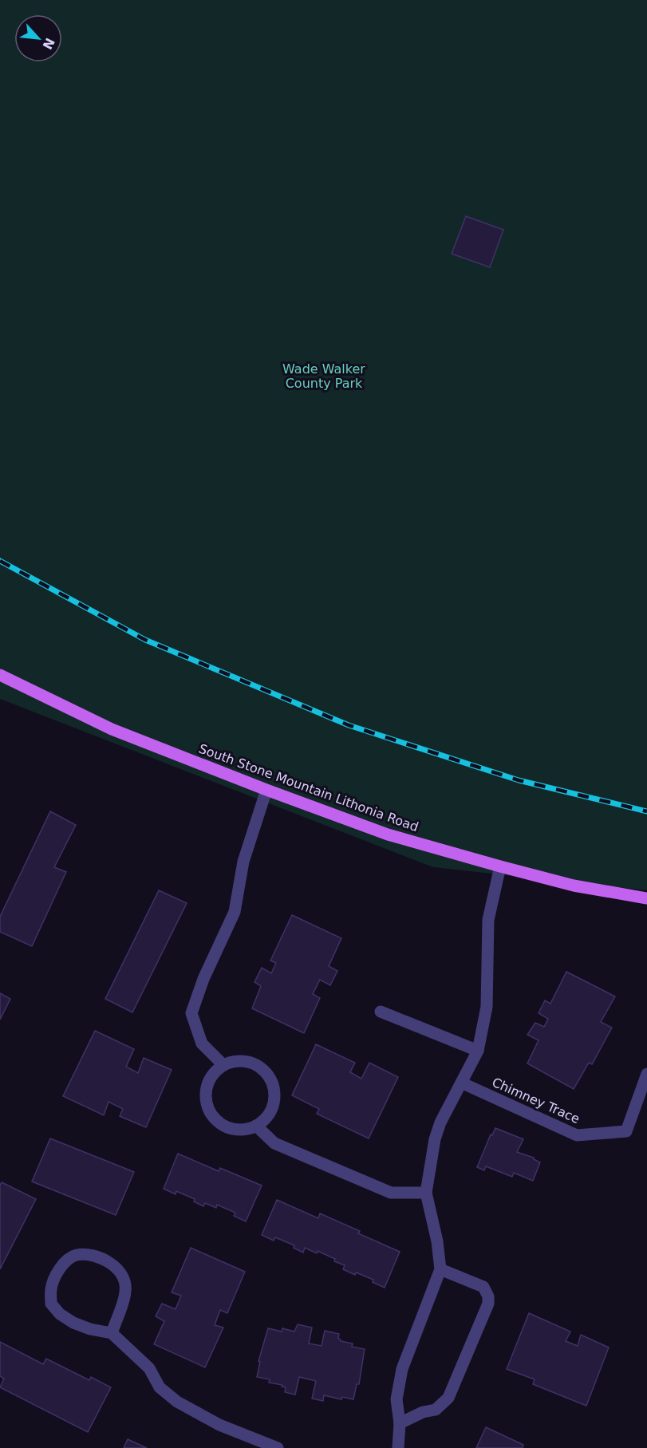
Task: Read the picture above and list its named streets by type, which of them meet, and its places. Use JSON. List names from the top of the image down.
{
  "streets": {
    "main road": ["South Stone Mountain Lithonia Road"],
    "street": ["Chimney Trace"]
  },
  "parks": ["Wade Walker County Park"],
  "north": "bottom right"
}
